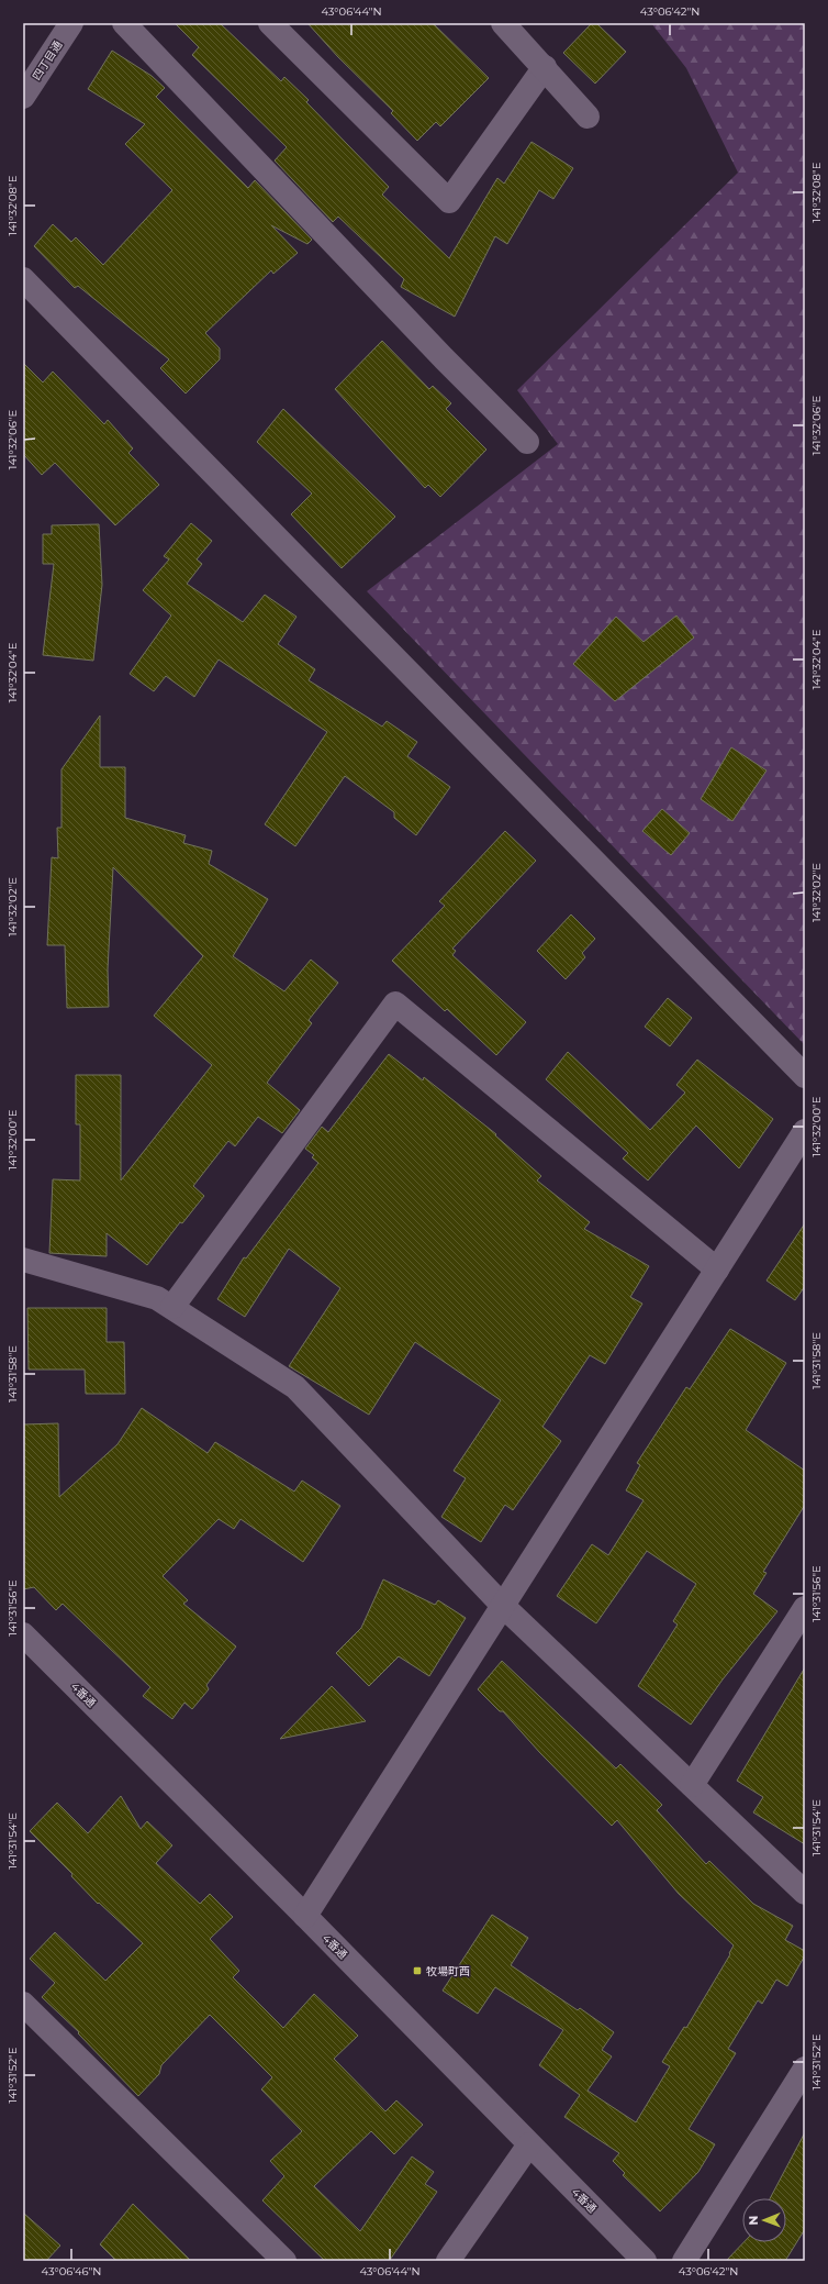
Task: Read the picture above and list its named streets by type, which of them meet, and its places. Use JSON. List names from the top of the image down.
{
  "streets": {
    "street": ["四丁目通", "4番通"]
  },
  "places": {
    "transit": ["牧場町西"]
  },
  "north": "left",
  "coordinates": [
    "43°06'44\"N",
    "43°06'42\"N",
    "141°32'08\"E",
    "141°32'06\"E",
    "141°32'04\"E",
    "141°32'02\"E",
    "141°32'00\"E",
    "141°31'58\"E",
    "141°31'56\"E",
    "141°31'54\"E",
    "141°31'52\"E",
    "43°06'46\"N"
  ]
}
